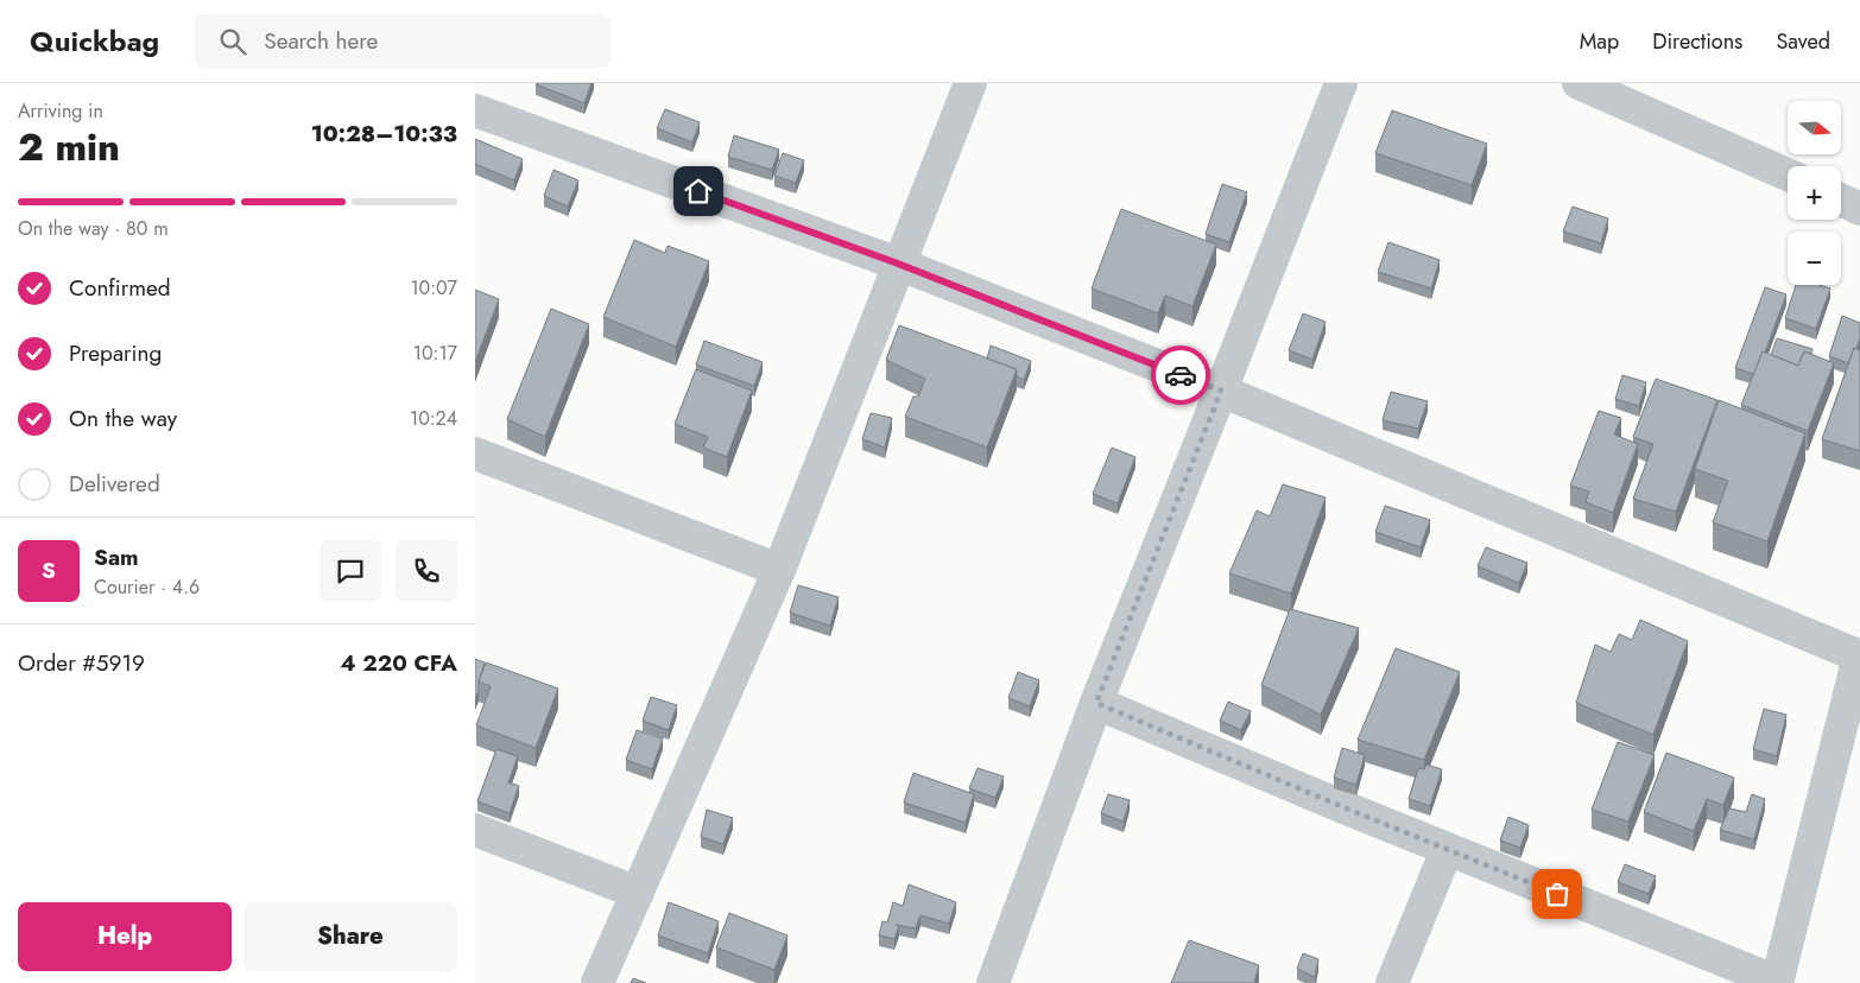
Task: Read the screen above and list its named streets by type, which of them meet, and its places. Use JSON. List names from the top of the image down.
{
  "north": "right",
  "page": {
    "header": "Quickbag",
    "search": "Search here",
    "nav": ["Map", "Directions", "Saved"],
    "heading": ["2 min", "Arriving in", "10:28–10:33"],
    "panel": [
      "Sam",
      "Courier · 4.6",
      "Order #5919",
      "4 220 CFA"
    ],
    "map_buttons": ["+", "−"],
    "bar": "On the way · 80 m",
    "list": [
      ["Confirmed", "10:07"],
      ["Preparing", "10:17"],
      ["On the way", "10:24"],
      "Delivered"
    ],
    "round": "S",
    "buttons": ["Help", "Share"]
  }
}
